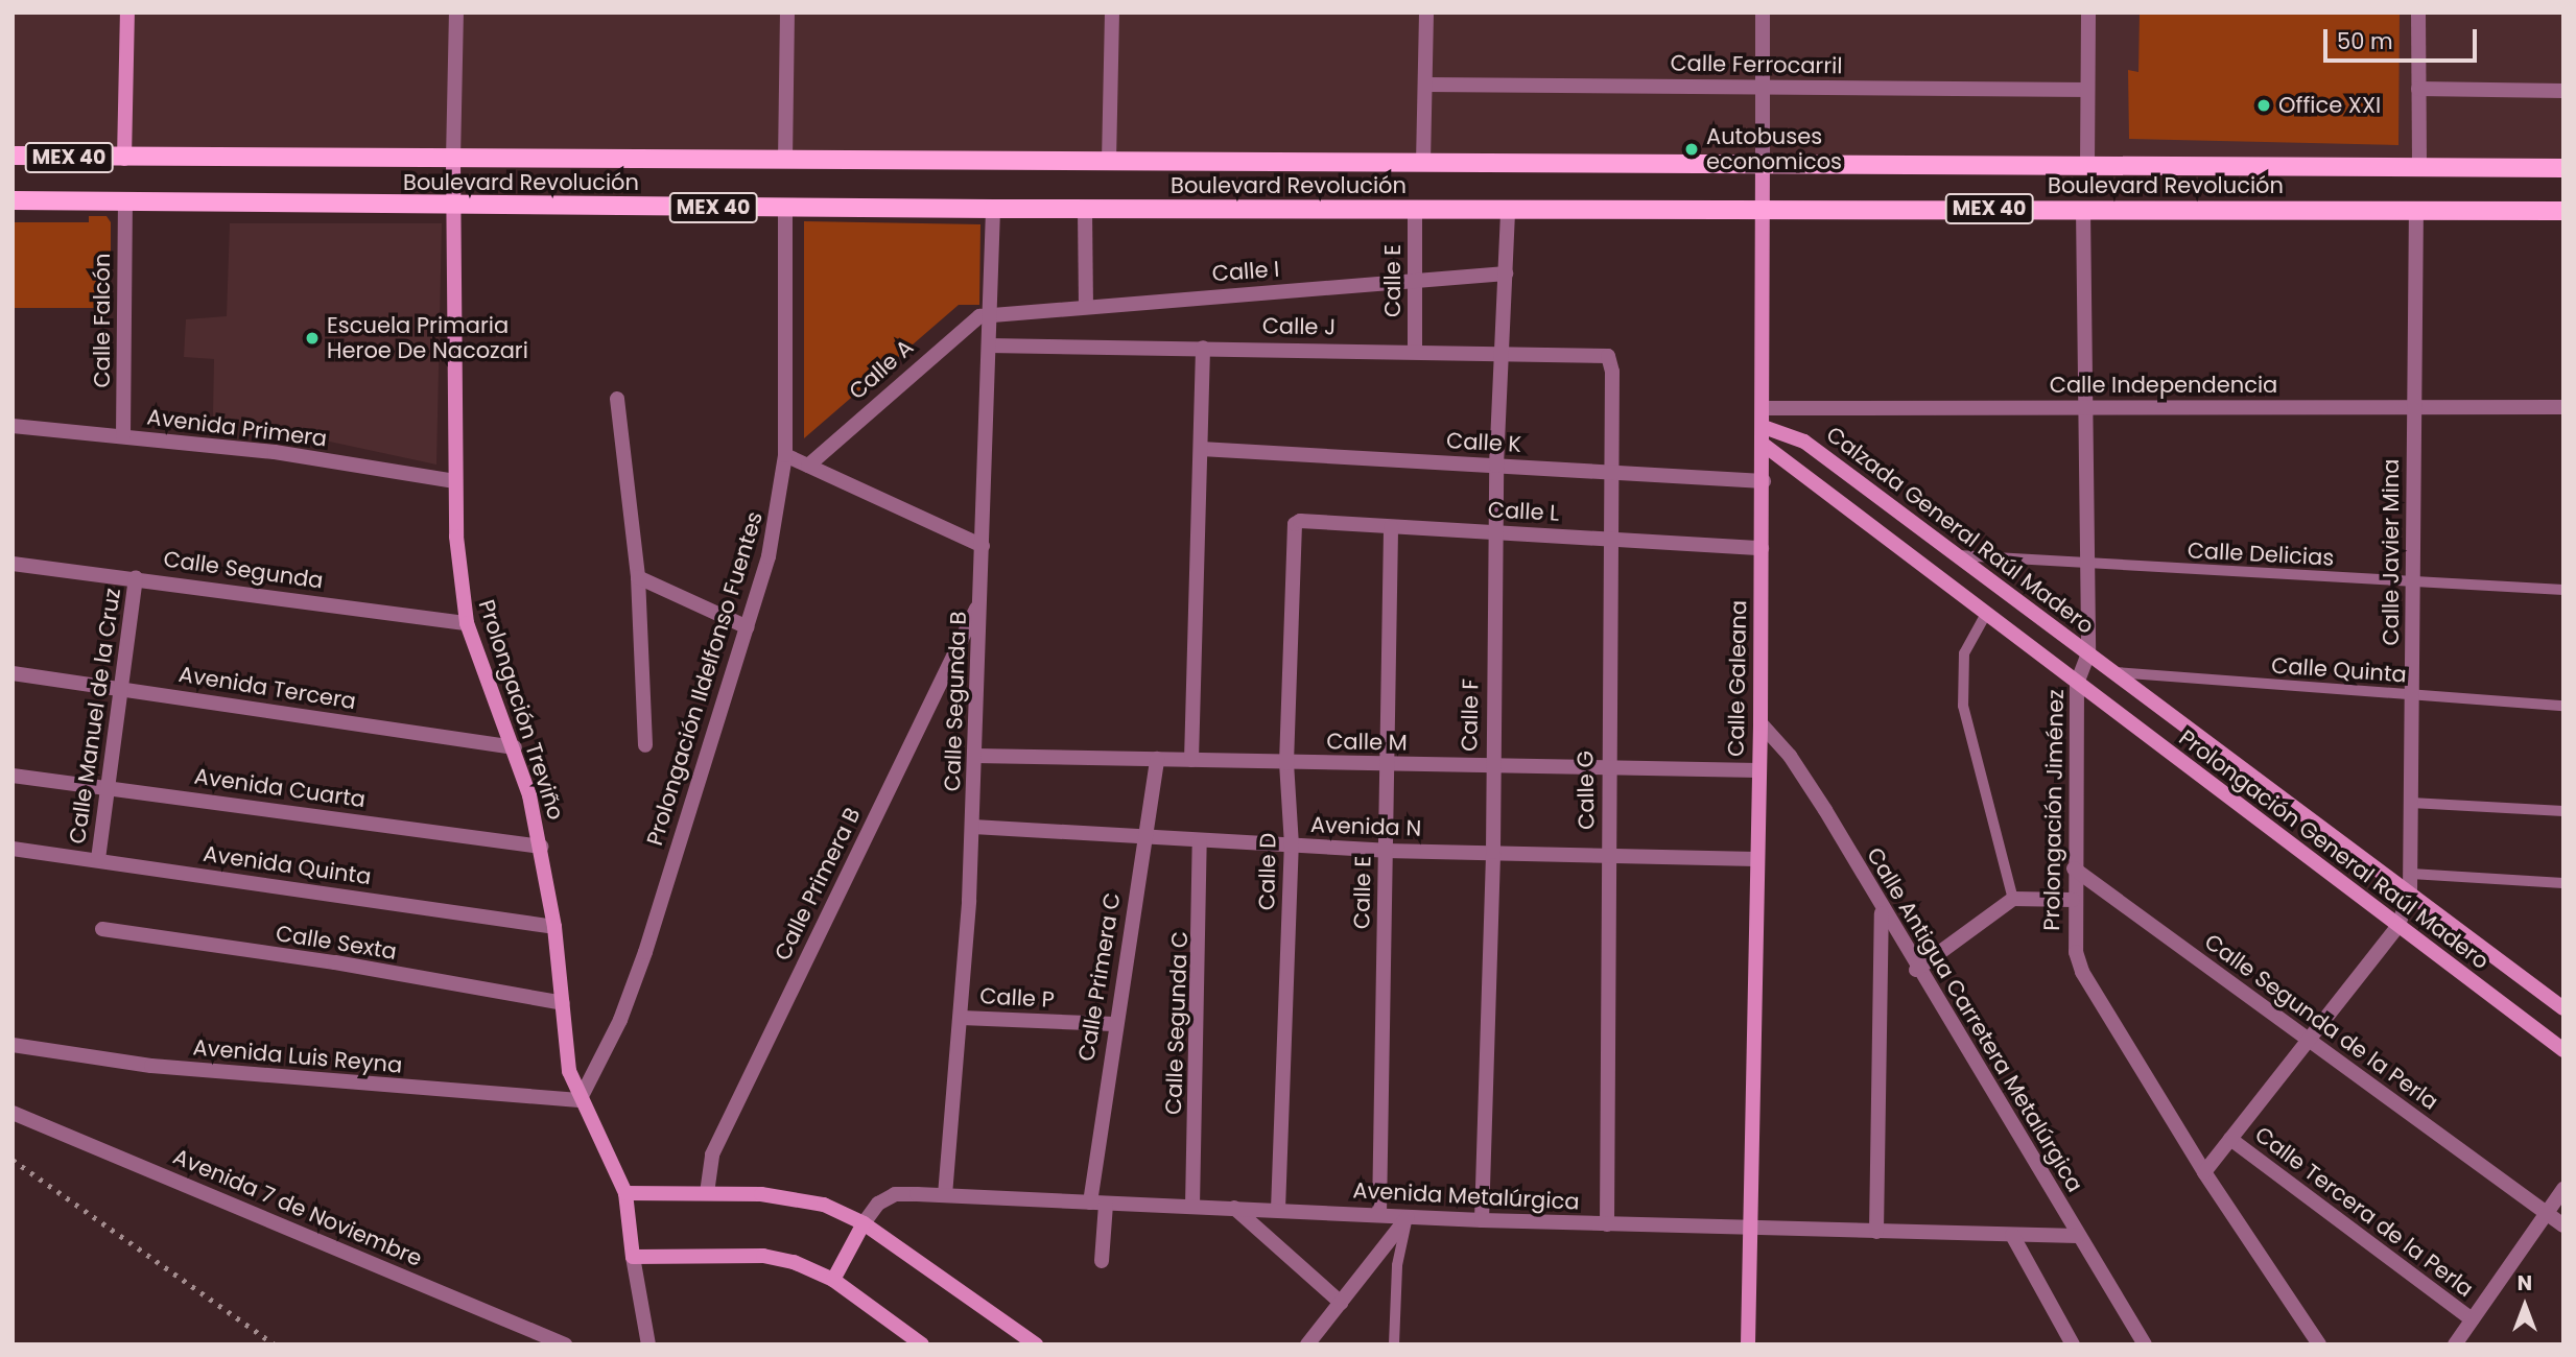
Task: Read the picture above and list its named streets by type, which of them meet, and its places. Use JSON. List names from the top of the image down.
{
  "streets": {
    "main road": ["MEX 40", "Boulevard Revolución"],
    "street": [
      "Calle Ferrocarril",
      "Calle I",
      "Calle E",
      "Calle Falcón",
      "Calle J",
      "Calle A",
      "Calle Independencia",
      "Avenida Primera",
      "Calle K",
      "Calle L",
      "Calzada General Raúl Madero",
      "Calle Javier Mina",
      "Calle Segunda",
      "Prolongación Ildelfonso Fuentes",
      "Calle Galeana",
      "Avenida Tercera",
      "Calle Segunda B",
      "Prolongación Treviño",
      "Calle F",
      "Calle Manuel de la Cruz",
      "Calle M",
      "Avenida Cuarta",
      "Calle G",
      "Prolongación Jiménez",
      "Avenida N",
      "Prolongación General Raúl Madero",
      "Avenida Quinta",
      "Calle D",
      "Calle Primera B",
      "Calle Sexta",
      "Calle Primera C",
      "Calle P",
      "Calle Antigua Carretera Metalúrgica",
      "Calle Segunda de la Perla",
      "Calle Segunda C",
      "Avenida Luis Reyna",
      "Avenida Metalúrgica",
      "Avenida 7 de Noviembre",
      "Calle Tercera de la Perla"
    ],
    "lane": ["Calle Delicias", "Calle Quinta"]
  },
  "crossings": [
    ["Calle Ferrocarril", "Calle Galeana"],
    ["MEX 40", "Calle Galeana"],
    ["MEX 40", "Prolongación Treviño"],
    ["Boulevard Revolución", "Calle E"],
    ["Boulevard Revolución", "Calle Falcón"],
    ["Boulevard Revolución", "Calle Javier Mina"],
    ["Boulevard Revolución", "Prolongación Ildelfonso Fuentes"],
    ["Boulevard Revolución", "Calle Galeana"],
    ["Boulevard Revolución", "Calle Segunda B"],
    ["Boulevard Revolución", "Prolongación Treviño"],
    ["Boulevard Revolución", "Calle F"],
    ["Boulevard Revolución", "Prolongación Jiménez"],
    ["Calle I", "Calle E"],
    ["Calle I", "Calle A"],
    ["Calle I", "Calle Segunda B"],
    ["Calle I", "Calle F"],
    ["Calle E", "Calle J"],
    ["Calle E", "Calle L"],
    ["Calle E", "Calle M"],
    ["Calle E", "Avenida N"],
    ["Calle E", "Avenida Metalúrgica"],
    ["Calle Falcón", "Avenida Primera"],
    ["Calle J", "Calle Segunda B"],
    ["Calle J", "Calle F"],
    ["Calle J", "Calle G"],
    ["Calle A", "Calle Segunda B"],
    ["Calle Independencia", "Calle Javier Mina"],
    ["Calle Independencia", "Calle Galeana"],
    ["Calle Independencia", "Prolongación Jiménez"],
    ["Avenida Primera", "Prolongación Treviño"],
    ["Calle K", "Calle Galeana"],
    ["Calle K", "Calle F"],
    ["Calle K", "Calle G"],
    ["Calle L", "Calle Galeana"],
    ["Calle L", "Calle F"],
    ["Calle L", "Calle G"],
    ["Calle L", "Calle D"],
    ["Calzada General Raúl Madero", "Calle Delicias"],
    ["Calzada General Raúl Madero", "Calle Galeana"],
    ["Calzada General Raúl Madero", "Prolongación Jiménez"],
    ["Calzada General Raúl Madero", "Prolongación General Raúl Madero"],
    ["Calle Javier Mina", "Calle Delicias"],
    ["Calle Javier Mina", "Calle Quinta"],
    ["Calle Javier Mina", "Prolongación Jiménez"],
    ["Calle Javier Mina", "Prolongación General Raúl Madero"],
    ["Calle Javier Mina", "Calle Segunda de la Perla"],
    ["Calle Javier Mina", "Calle Tercera de la Perla"],
    ["Calle Delicias", "Prolongación Jiménez"],
    ["Calle Segunda", "Prolongación Treviño"],
    ["Calle Segunda", "Calle Manuel de la Cruz"],
    ["Calle Quinta", "Prolongación General Raúl Madero"],
    ["Prolongación Ildelfonso Fuentes", "Prolongación Treviño"],
    ["Prolongación Ildelfonso Fuentes", "Avenida Luis Reyna"],
    ["Calle Galeana", "Calle M"],
    ["Calle Galeana", "Avenida N"],
    ["Calle Galeana", "Calle Antigua Carretera Metalúrgica"],
    ["Calle Galeana", "Avenida Metalúrgica"],
    ["Avenida Tercera", "Prolongación Treviño"],
    ["Avenida Tercera", "Calle Manuel de la Cruz"],
    ["Calle Segunda B", "Calle M"],
    ["Calle Segunda B", "Avenida N"],
    ["Calle Segunda B", "Calle Primera B"],
    ["Calle Segunda B", "Calle P"],
    ["Calle Segunda B", "Avenida Metalúrgica"],
    ["Prolongación Treviño", "Avenida Cuarta"],
    ["Prolongación Treviño", "Avenida Quinta"],
    ["Prolongación Treviño", "Calle Sexta"],
    ["Prolongación Treviño", "Avenida Luis Reyna"],
    ["Calle F", "Calle M"],
    ["Calle F", "Avenida N"],
    ["Calle F", "Avenida Metalúrgica"],
    ["Calle Manuel de la Cruz", "Avenida Cuarta"],
    ["Calle Manuel de la Cruz", "Avenida Quinta"],
    ["Calle M", "Calle G"],
    ["Calle M", "Calle D"],
    ["Calle M", "Calle Primera C"],
    ["Calle G", "Avenida N"],
    ["Calle G", "Avenida Metalúrgica"],
    ["Prolongación Jiménez", "Prolongación General Raúl Madero"],
    ["Prolongación Jiménez", "Calle Segunda de la Perla"],
    ["Avenida N", "Calle D"],
    ["Avenida N", "Calle Primera C"],
    ["Avenida N", "Calle Segunda C"],
    ["Calle D", "Avenida Metalúrgica"],
    ["Calle Primera C", "Calle P"],
    ["Calle Primera C", "Avenida Metalúrgica"],
    ["Calle Antigua Carretera Metalúrgica", "Avenida Metalúrgica"],
    ["Calle Segunda C", "Avenida Metalúrgica"]
  ],
  "places": ["Office XXI", "Autobuses economicos", "Escuela Primaria Heroe De Nacozari"],
  "scale_bar": "50 m",
  "north": "top"
}
